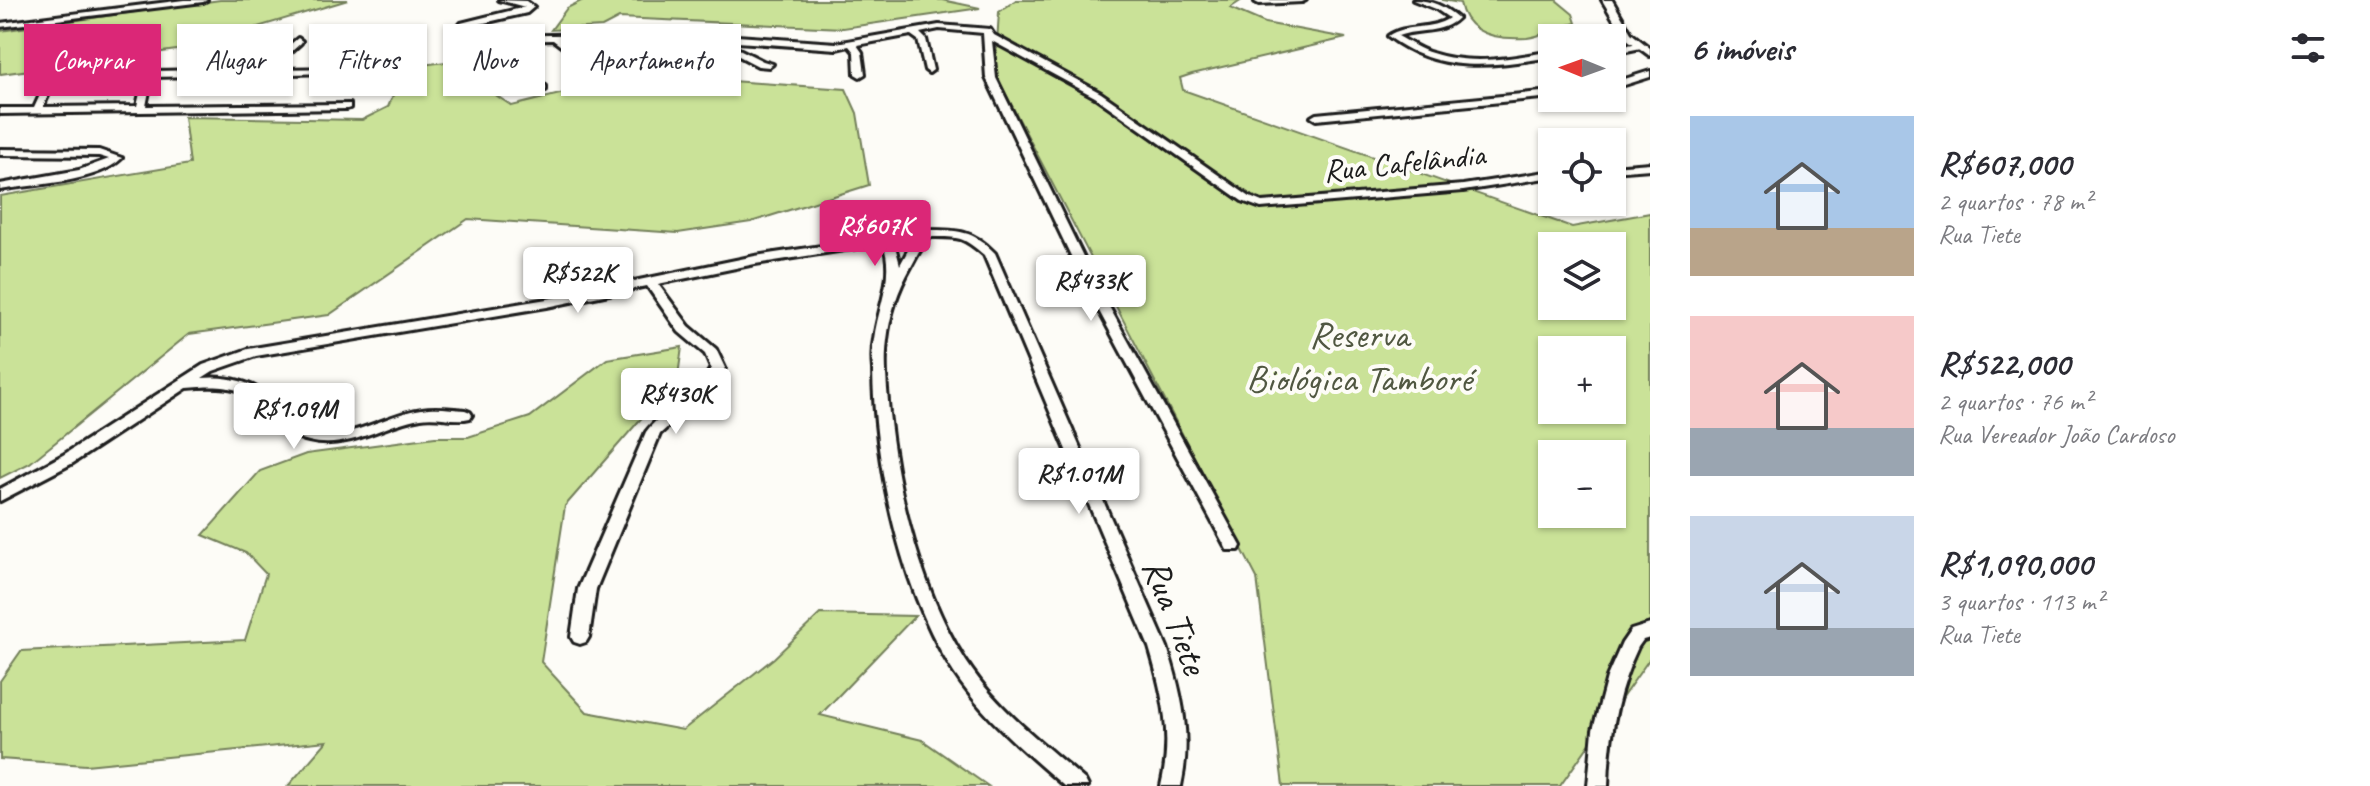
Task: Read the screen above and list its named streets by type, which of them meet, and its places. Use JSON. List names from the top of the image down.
{
  "streets": {
    "street": ["Rua Cafelândia", "Rua Tiete"]
  },
  "parks": ["Reserva Biológica Tamboré"],
  "north": "left",
  "page": {
    "heading": "6 imóveis",
    "map_buttons": ["+", "−"],
    "chip": [
      "Comprar",
      "Alugar",
      "Filtros",
      "Novo",
      "Apartamento"
    ],
    "list": [
      {
        "name": "R$607,000",
        "note": "2 quartos · 78 m² · Rua Tiete"
      },
      {
        "name": "R$522,000",
        "note": "2 quartos · 76 m² · Rua Vereador João Cardoso"
      },
      {
        "name": "R$1,090,000",
        "note": "3 quartos · 113 m² · Rua Tiete"
      }
    ],
    "price": [
      "R$607K",
      "R$522K",
      "R$433K",
      "R$430K",
      "R$1.09M",
      "R$1.01M"
    ]
  }
}
